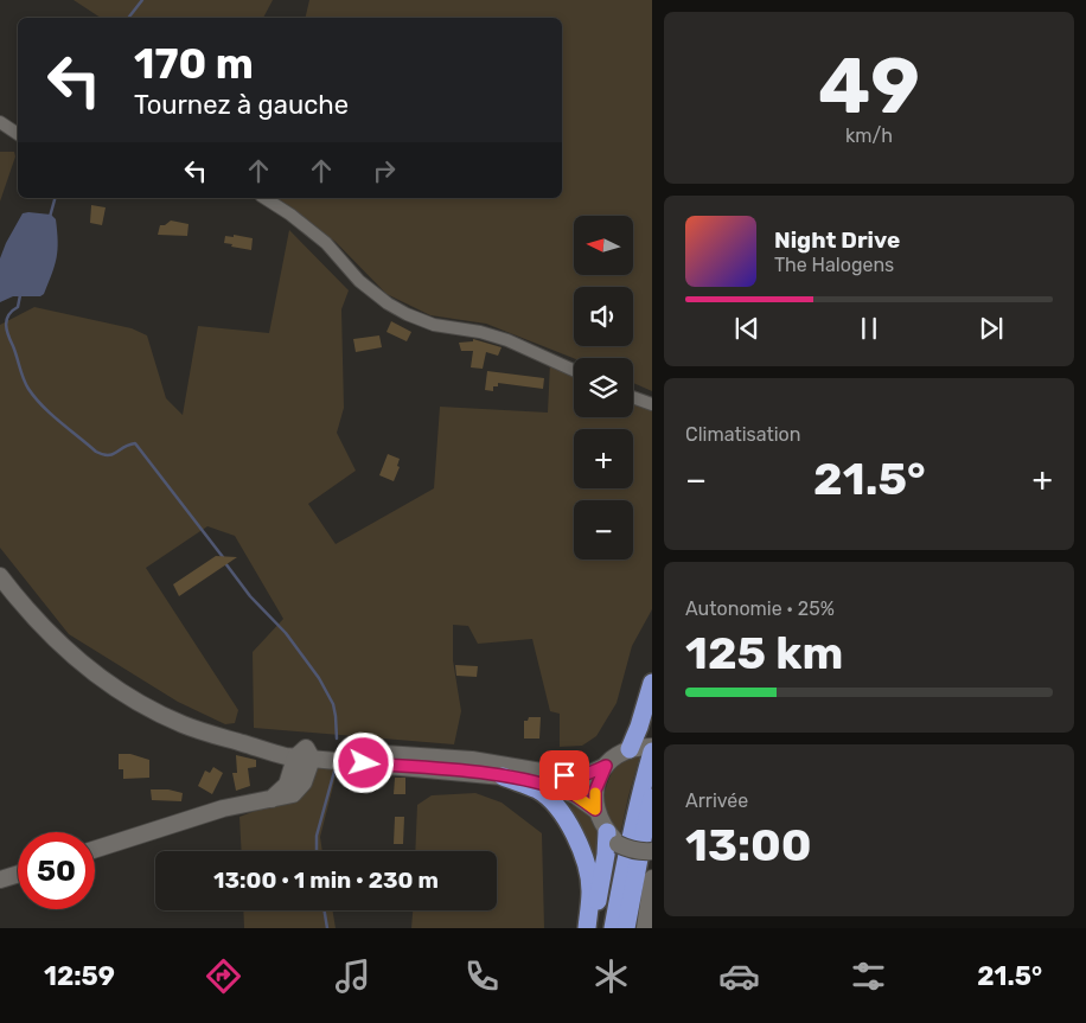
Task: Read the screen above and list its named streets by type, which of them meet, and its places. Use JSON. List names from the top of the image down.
{
  "north": "left",
  "page": {
    "tile": [
      ["49", "km/h"],
      "Climatisation",
      ["Autonomie · 25%", "125 km"],
      ["Arrivée", "13:00"]
    ],
    "turn": ["170 m", "Tournez à gauche"],
    "map_buttons": ["+", "−"],
    "song": ["Night Drive", "The Halogens"],
    "heat": ["−", "21.5°", "+"],
    "limit": "50",
    "trip": "13:00 · 1 min · 230 m",
    "tabs": ["12:59", "21.5°"]
  }
}
